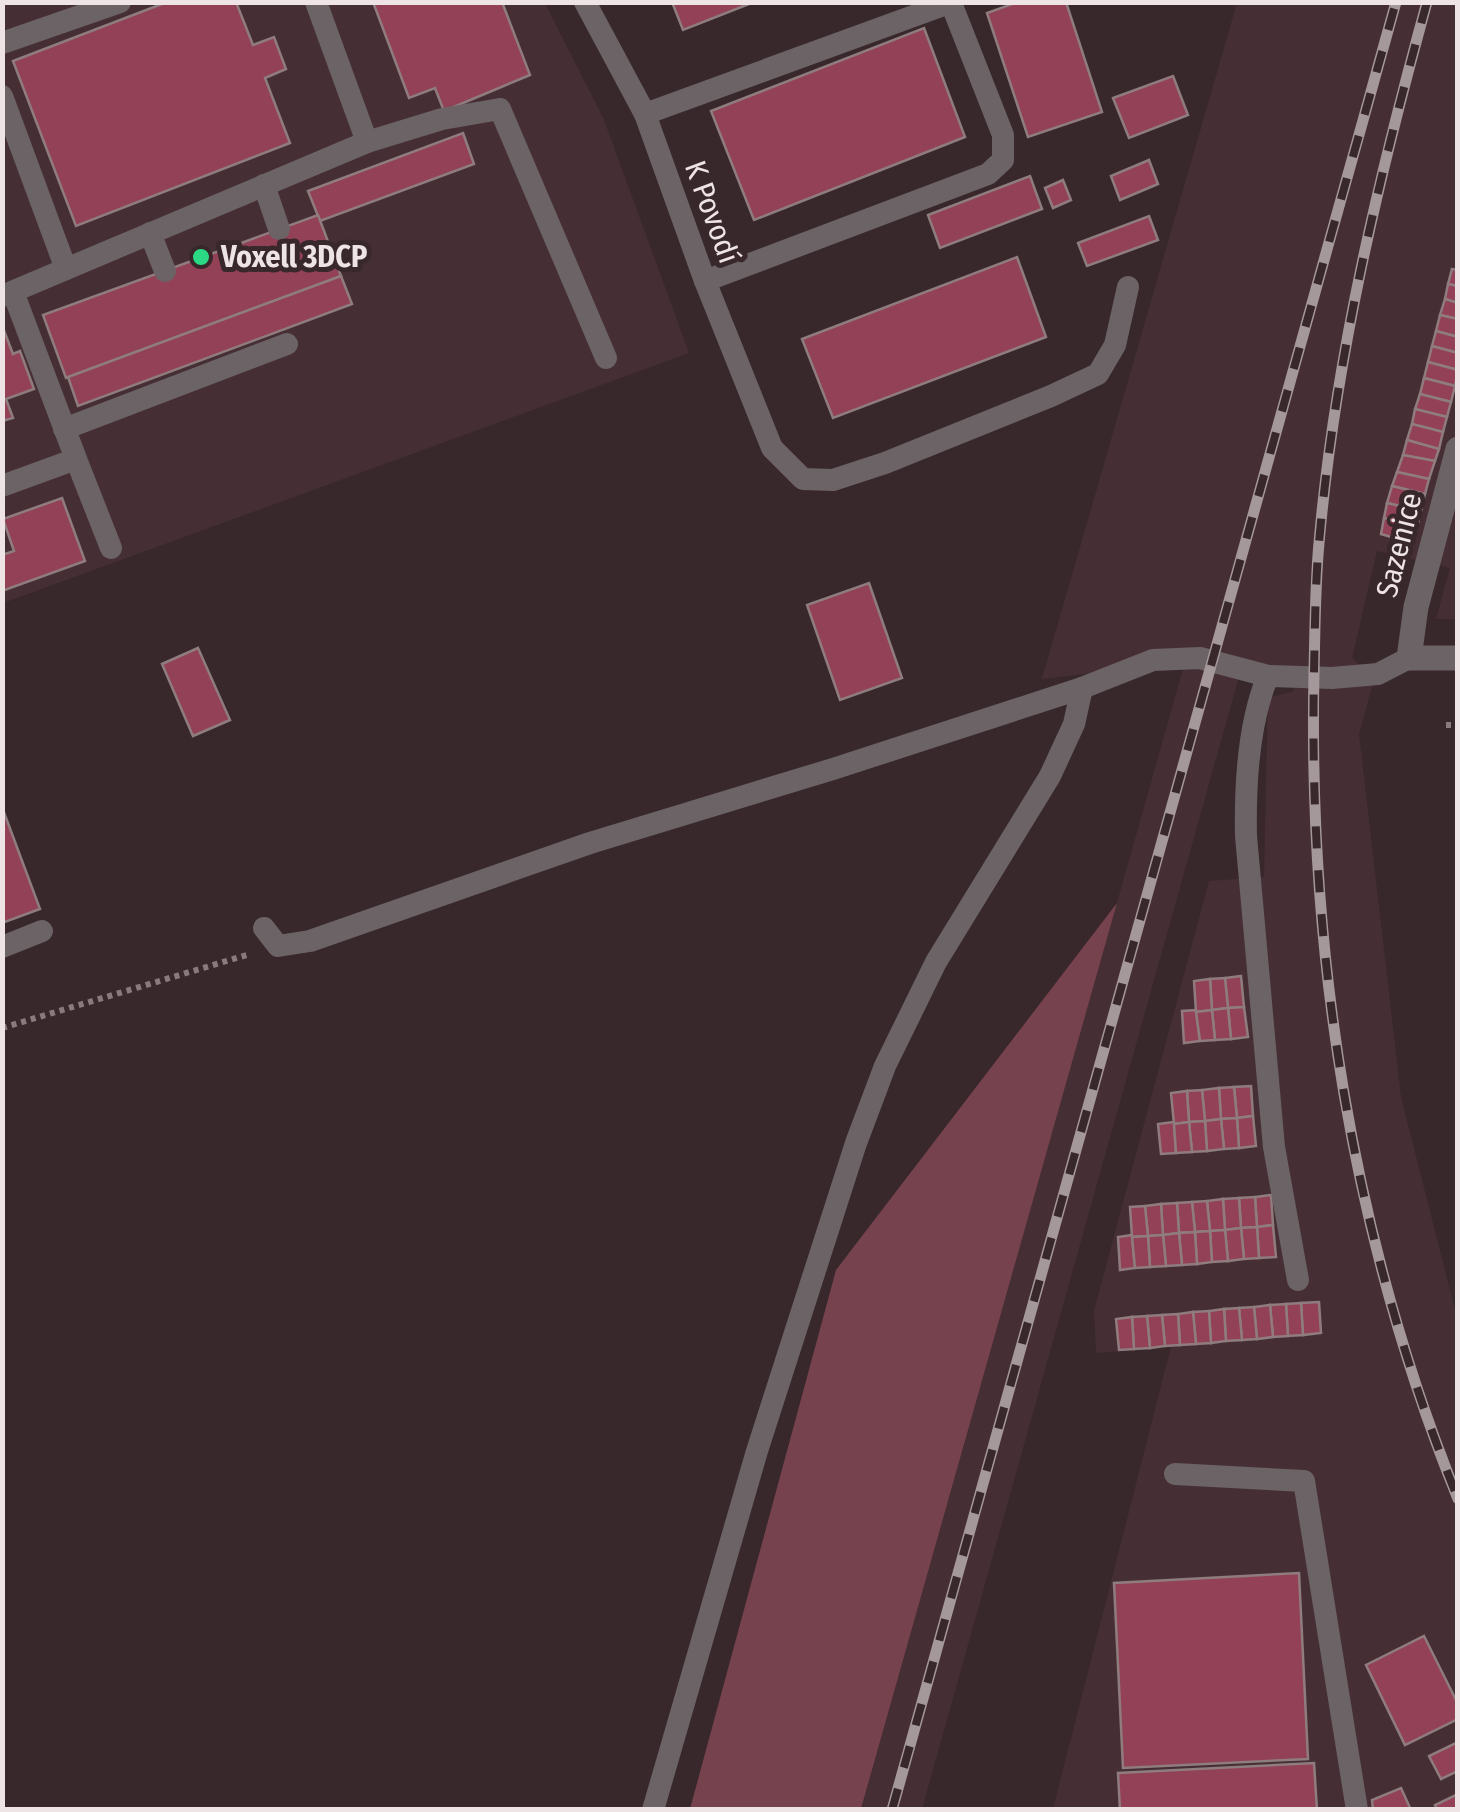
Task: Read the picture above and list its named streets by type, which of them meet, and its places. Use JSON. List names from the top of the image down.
{
  "streets": {
    "street": ["Sazenice"],
    "lane": ["K Povodí"]
  },
  "places": ["Voxell 3DCP"]
}
